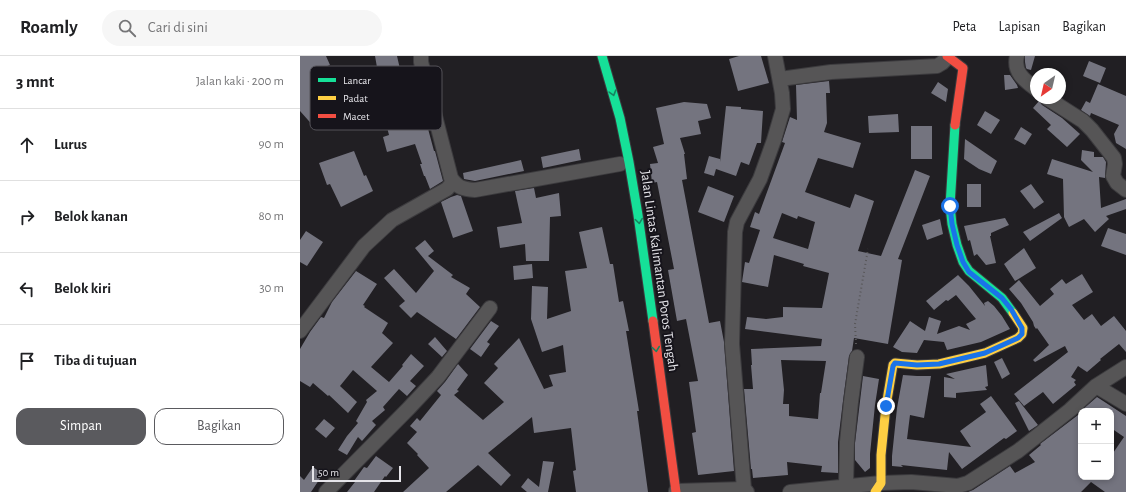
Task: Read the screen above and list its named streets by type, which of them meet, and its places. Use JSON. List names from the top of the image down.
{
  "streets": {
    "street": ["Jalan Lintas Kalimantan Poros Tengah"]
  },
  "legend": ["Lancar", "Padat", "Macet"],
  "scale_bar": "50 m",
  "north": "bottom left",
  "page": {
    "header": "Roamly",
    "search": "Cari di sini",
    "nav": ["Peta", "Lapisan", "Bagikan"],
    "heading": ["3 mnt", "Jalan kaki · 200 m"],
    "list": [
      ["Lurus", "90 m"],
      ["Belok kanan", "80 m"],
      ["Belok kiri", "30 m"],
      "Tiba di tujuan"
    ],
    "buttons": ["Simpan", "Bagikan"],
    "map_buttons": ["+", "−"],
    "scale": "50 m"
  }
}
